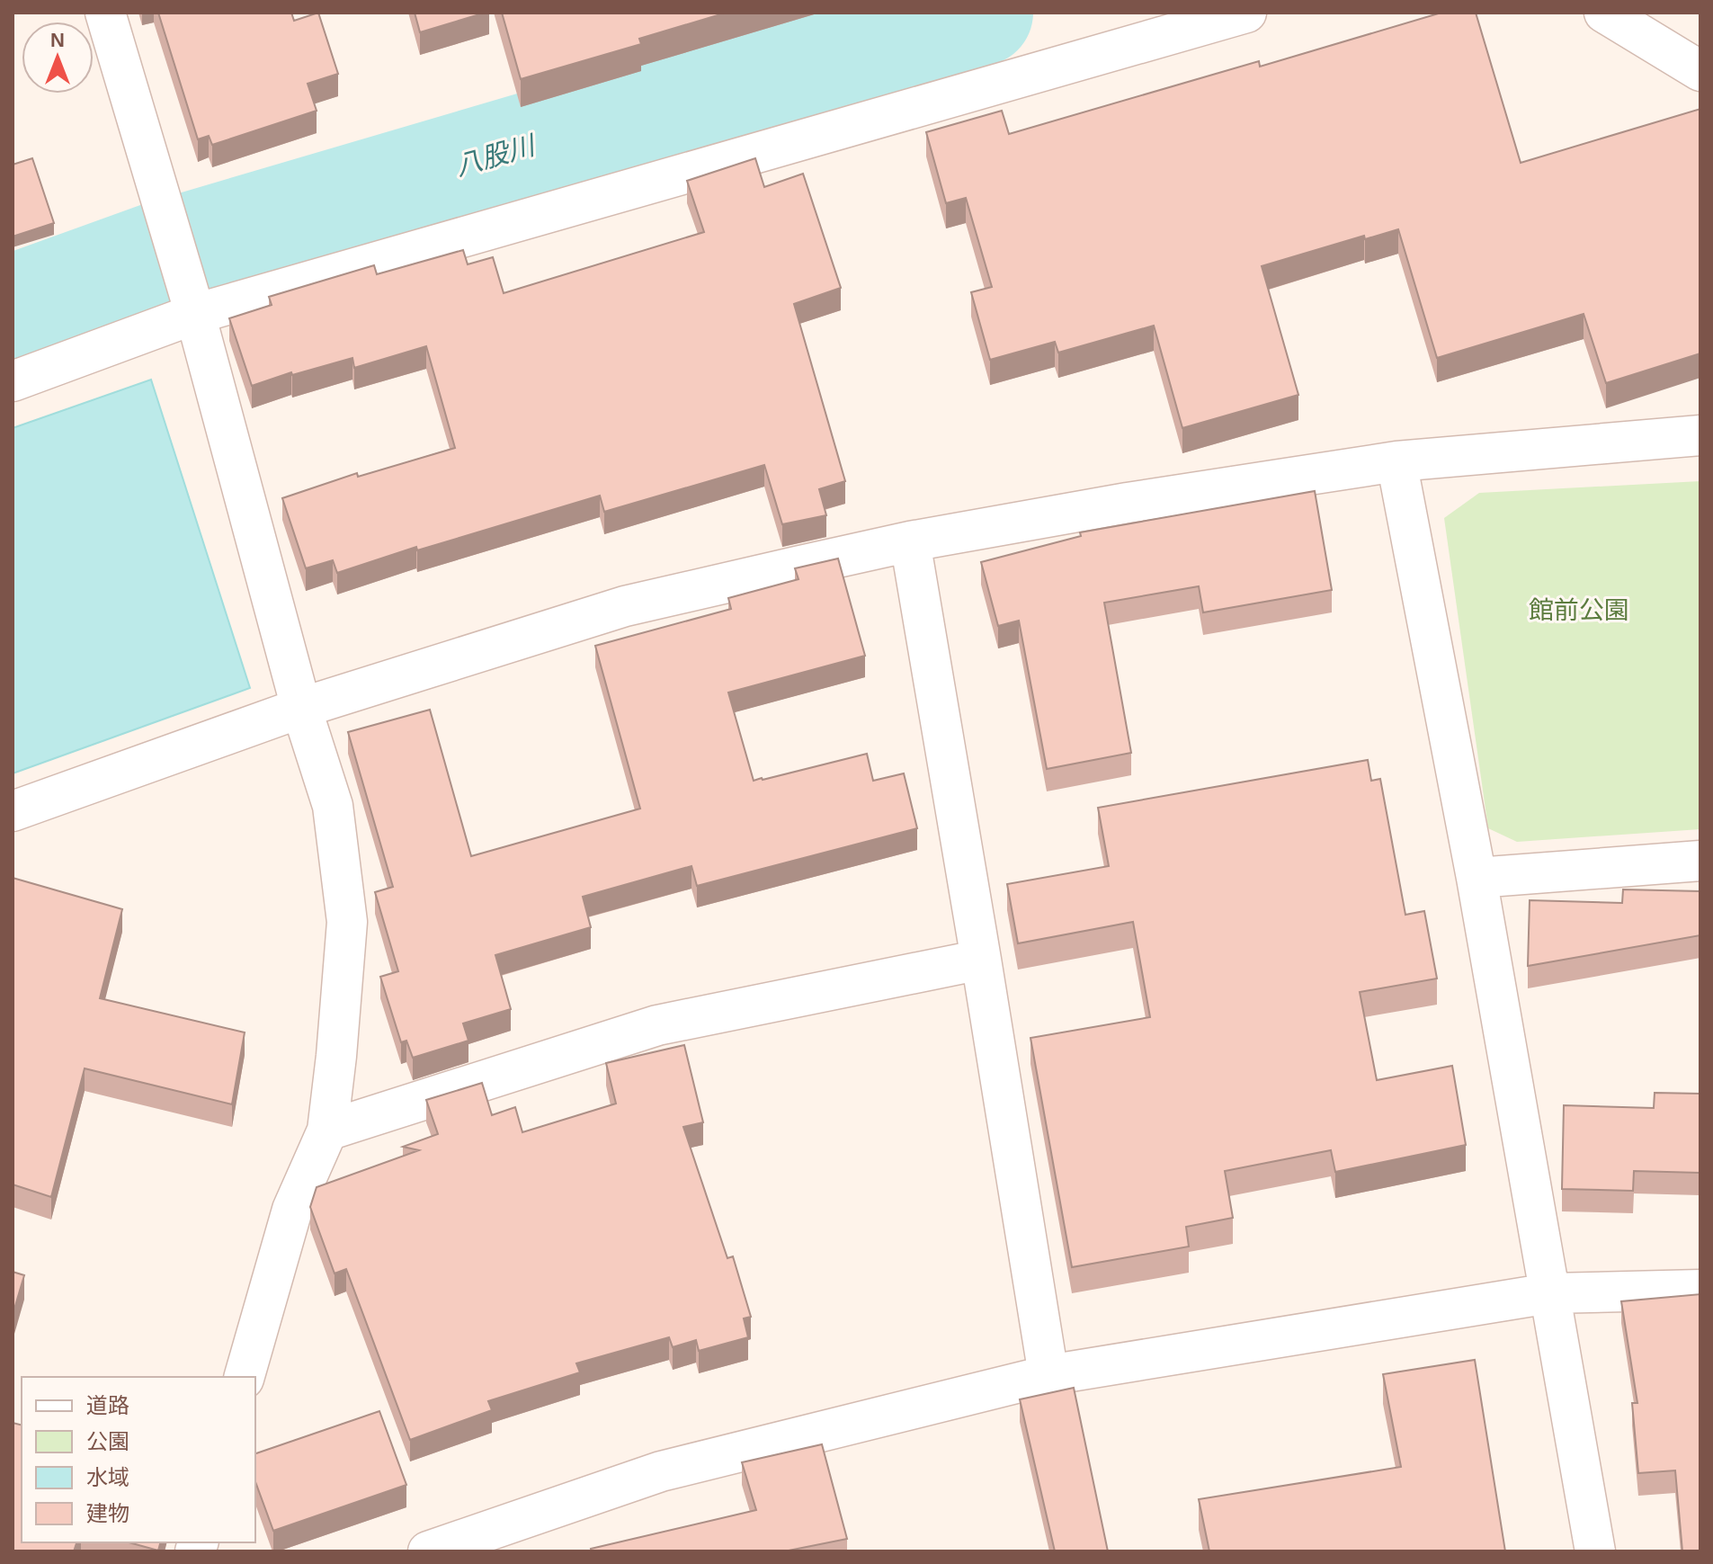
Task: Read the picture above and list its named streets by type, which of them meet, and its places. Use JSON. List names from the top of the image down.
{
  "water": ["八股川"],
  "parks": ["館前公園"],
  "legend": [
    "道路",
    "公園",
    "水域",
    "建物"
  ],
  "north": "top"
}
